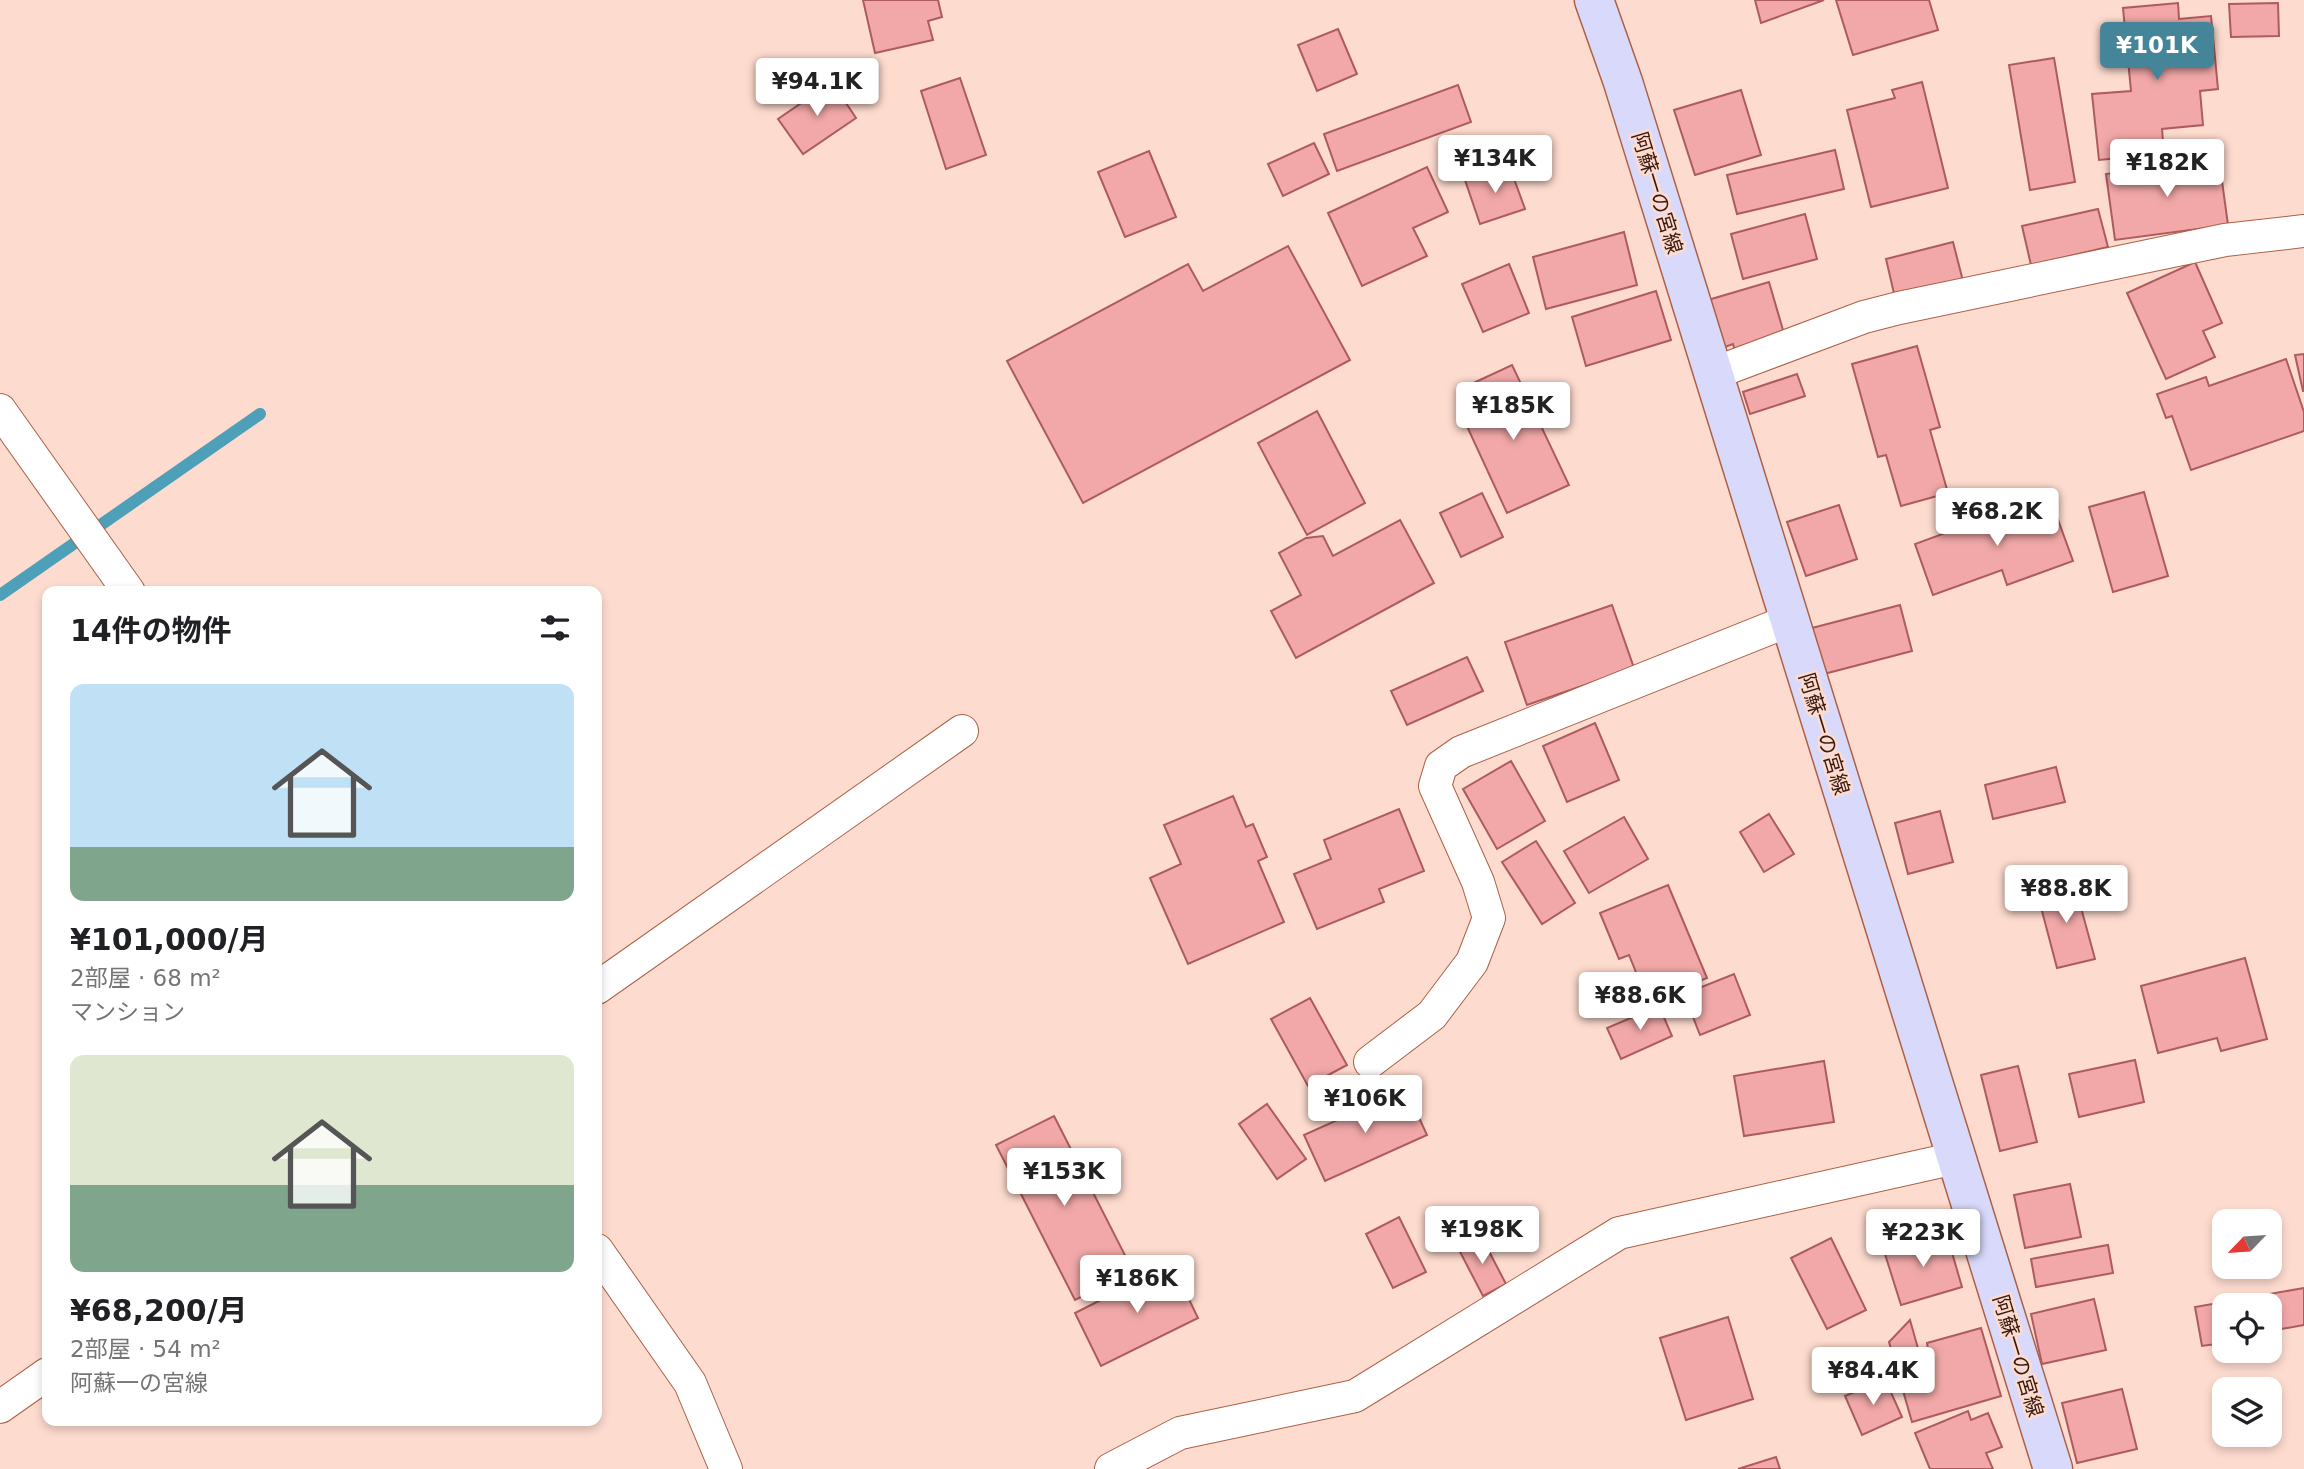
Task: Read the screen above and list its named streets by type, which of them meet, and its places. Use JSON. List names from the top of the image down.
{
  "streets": {
    "main road": ["阿蘇一の宮線"]
  },
  "north": "bottom left",
  "page": {
    "price": [
      "¥101K",
      "¥94.1K",
      "¥134K",
      "¥182K",
      "¥185K",
      "¥68.2K",
      "¥88.8K",
      "¥88.6K",
      "¥106K",
      "¥153K",
      "¥198K",
      "¥223K",
      "¥186K",
      "¥84.4K"
    ],
    "heading": "14件の物件",
    "list": [
      {
        "name": "¥101,000/月",
        "note": "2部屋 · 68 m² · マンション"
      },
      {
        "name": "¥68,200/月",
        "note": "2部屋 · 54 m² · 阿蘇一の宮線"
      }
    ]
  }
}
